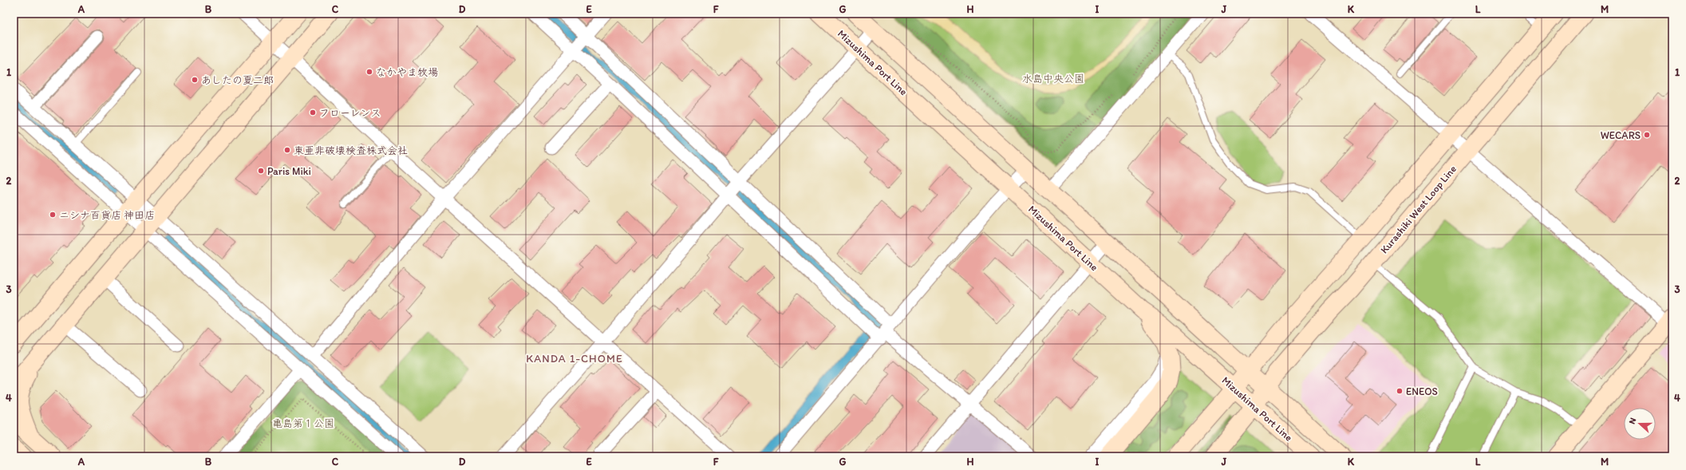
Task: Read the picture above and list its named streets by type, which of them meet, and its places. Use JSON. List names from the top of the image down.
{
  "streets": {
    "main road": ["Mizushima Port Line", "Kurashiki West Loop Line"]
  },
  "crossings": [
    ["Mizushima Port Line", "Kurashiki West Loop Line"]
  ],
  "districts": ["KANDA 1-CHOME"],
  "parks": ["水島中央公園", "亀島第１公園"],
  "places": [
    "なかやま牧場",
    "あしたの夏二郎",
    "フローレンス",
    "WECARS",
    "東亜非破壊検査株式会社",
    "Paris Miki",
    "ニシナ百貨店 神田店",
    "ENEOS"
  ],
  "north": "left",
  "grid": {
    "columns": [
      "A",
      "B",
      "C",
      "D",
      "E",
      "F",
      "G",
      "H",
      "I",
      "J",
      "K",
      "L",
      "M"
    ],
    "rows": [
      "1",
      "2",
      "3",
      "4"
    ]
  }
}
